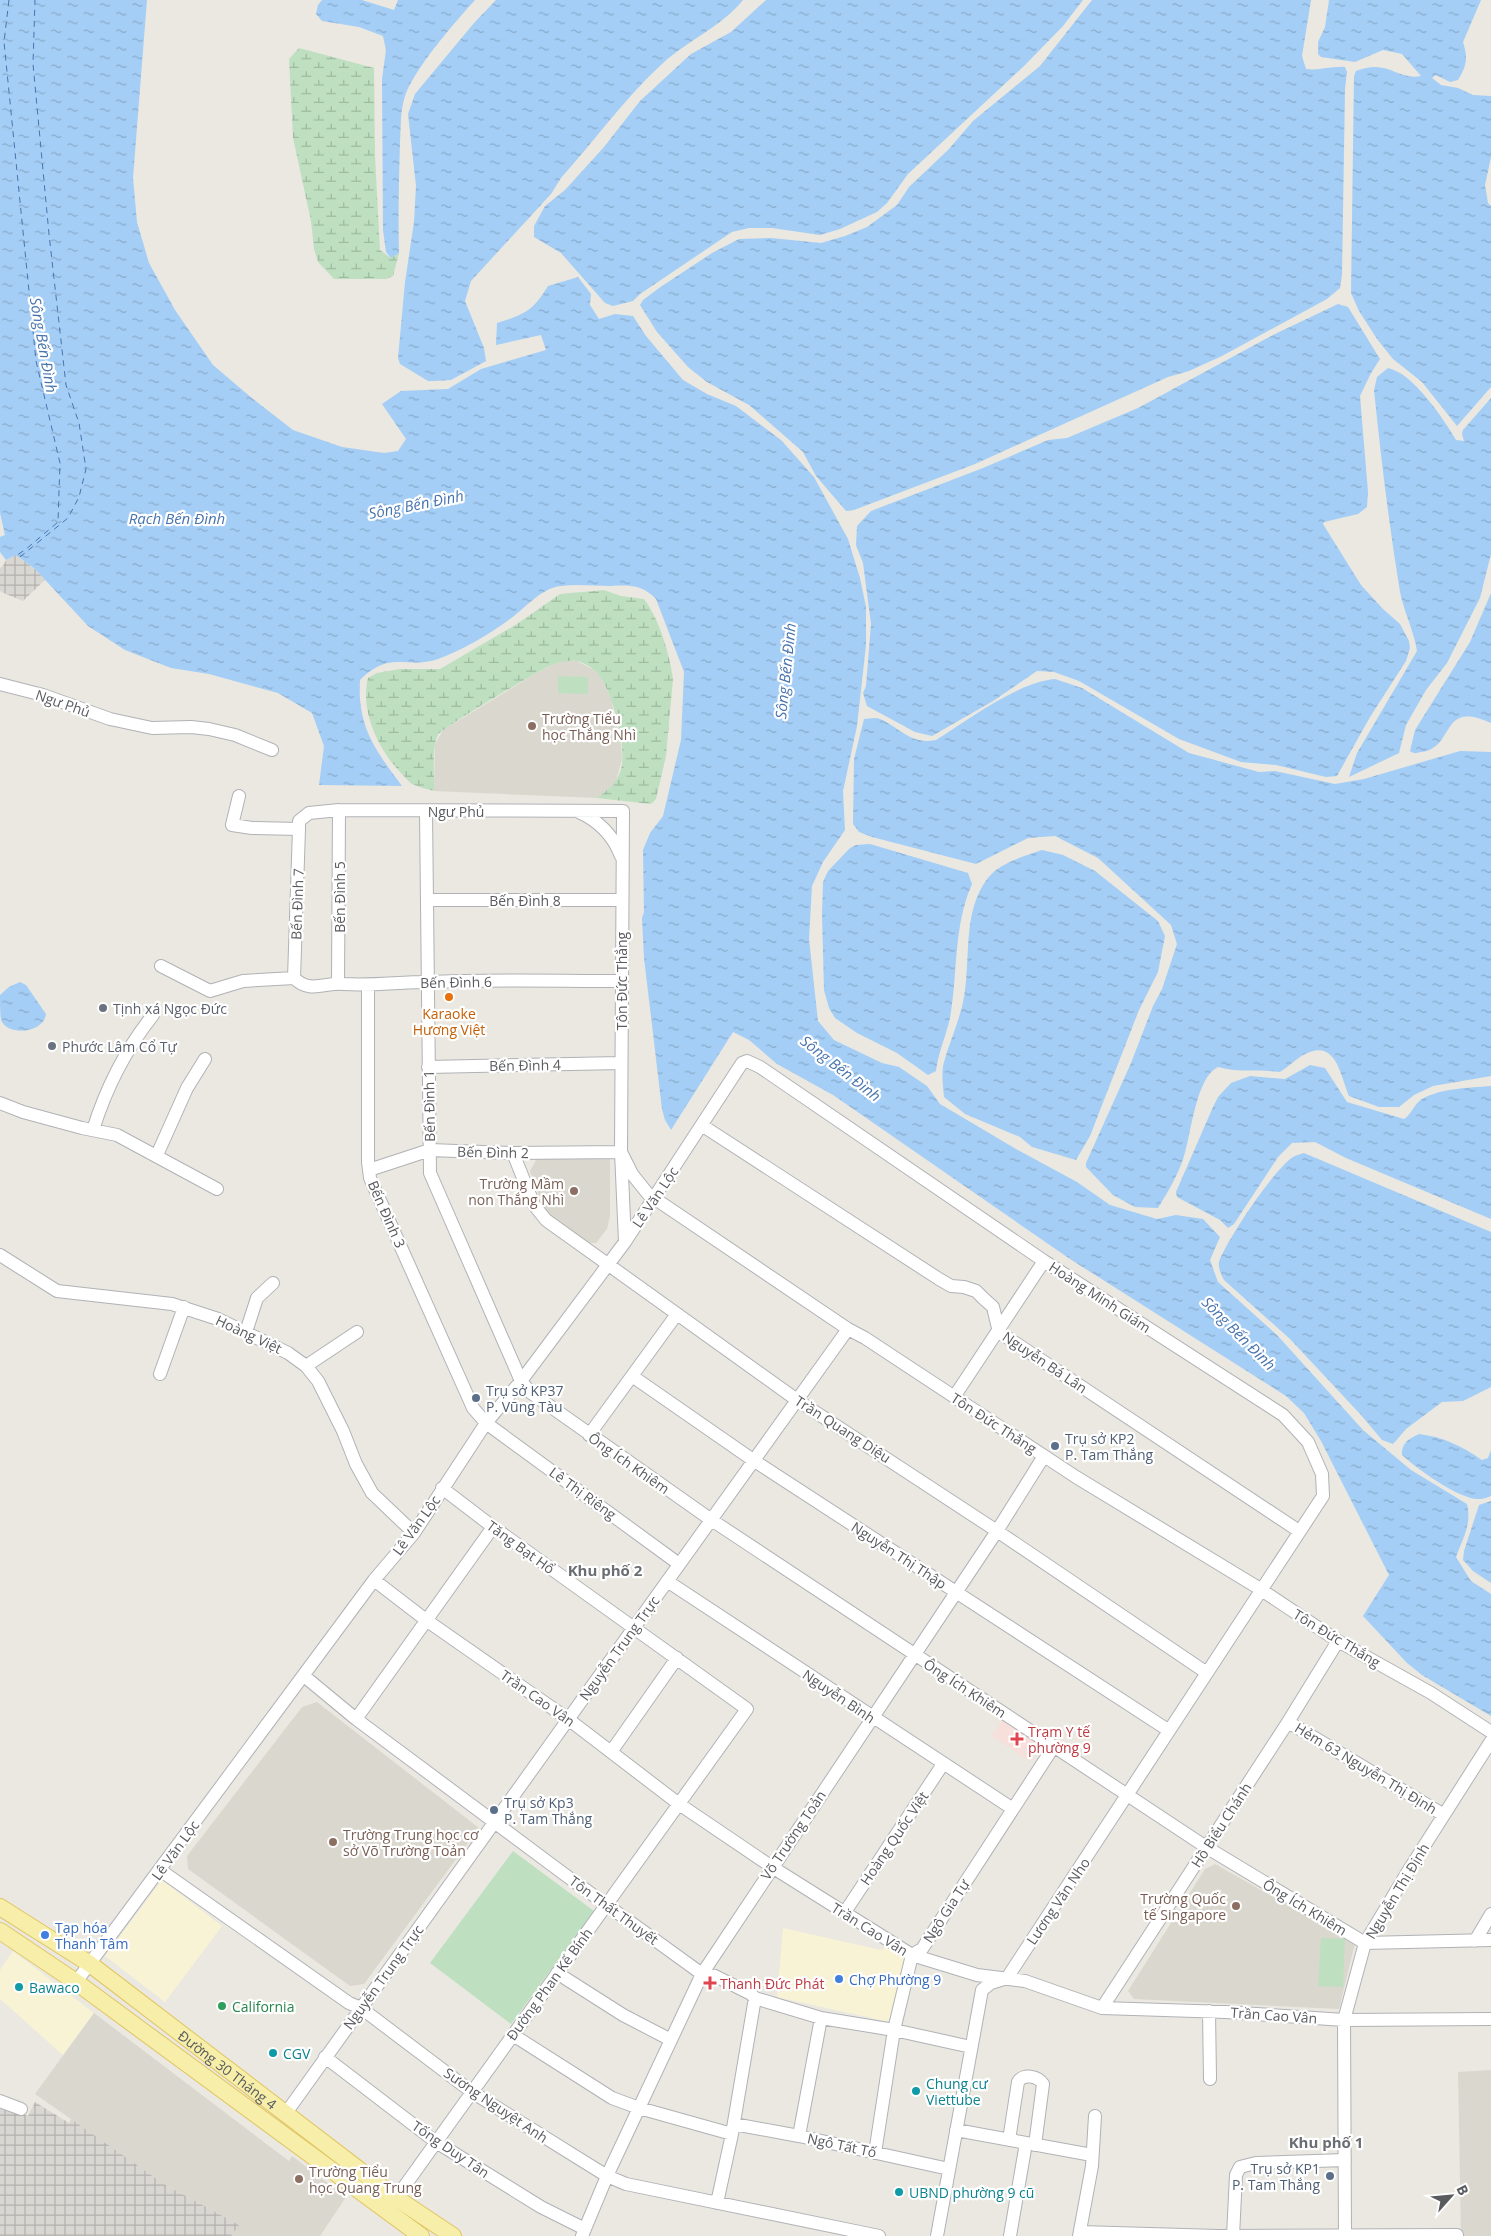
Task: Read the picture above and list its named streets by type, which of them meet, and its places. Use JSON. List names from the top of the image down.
{
  "streets": {
    "main road": ["Đường 30 Tháng 4"],
    "street": [
      "Ngư Phủ",
      "Bến Đình 5",
      "Bến Đình 8",
      "Bến Đình 7",
      "Tôn Đức Thắng",
      "Bến Đình 6",
      "Bến Đình 4",
      "Bến Đình 1",
      "Bến Đình 2",
      "Lê Văn Lộc",
      "Bến Đình 3",
      "Hoàng Minh Giám",
      "Hoàng Việt",
      "Nguyễn Bá Lân",
      "Trần Quang Diệu",
      "Ông Ích Khiêm",
      "Lê Thị Riêng",
      "Tăng Bạt Hổ",
      "Nguyễn Thị Thập",
      "Nguyễn Trung Trực",
      "Nguyễn Bình",
      "Trần Cao Vân",
      "Hẻm 63 Nguyễn Thị Định",
      "Hồ Biểu Chánh",
      "Võ Trường Toản",
      "Hoàng Quốc Việt",
      "Nguyễn Thị Định",
      "Lương Văn Nho",
      "Tôn Thất Thuyết",
      "Ngô Gia Tự",
      "Đường Phan Kế Bính",
      "Sương Nguyệt Anh",
      "Ngô Tất Tố",
      "Tống Duy Tân"
    ]
  },
  "crossings": [
    ["Ngư Phủ", "Bến Đình 5"],
    ["Ngư Phủ", "Bến Đình 7"],
    ["Ngư Phủ", "Tôn Đức Thắng"],
    ["Ngư Phủ", "Bến Đình 1"],
    ["Bến Đình 5", "Bến Đình 6"],
    ["Bến Đình 8", "Tôn Đức Thắng"],
    ["Bến Đình 8", "Bến Đình 1"],
    ["Bến Đình 7", "Bến Đình 6"],
    ["Tôn Đức Thắng", "Bến Đình 6"],
    ["Tôn Đức Thắng", "Bến Đình 4"],
    ["Tôn Đức Thắng", "Bến Đình 2"],
    ["Tôn Đức Thắng", "Lê Văn Lộc"],
    ["Tôn Đức Thắng", "Hoàng Minh Giám"],
    ["Tôn Đức Thắng", "Nguyễn Trung Trực"],
    ["Tôn Đức Thắng", "Hồ Biểu Chánh"],
    ["Tôn Đức Thắng", "Võ Trường Toản"],
    ["Tôn Đức Thắng", "Lương Văn Nho"],
    ["Bến Đình 6", "Bến Đình 1"],
    ["Bến Đình 6", "Bến Đình 3"],
    ["Bến Đình 4", "Bến Đình 1"],
    ["Bến Đình 1", "Bến Đình 2"],
    ["Bến Đình 1", "Lê Văn Lộc"],
    ["Bến Đình 1", "Ông Ích Khiêm"],
    ["Bến Đình 2", "Bến Đình 3"],
    ["Bến Đình 2", "Trần Quang Diệu"],
    ["Lê Văn Lộc", "Bến Đình 3"],
    ["Lê Văn Lộc", "Hoàng Minh Giám"],
    ["Lê Văn Lộc", "Hoàng Việt"],
    ["Lê Văn Lộc", "Nguyễn Bá Lân"],
    ["Lê Văn Lộc", "Trần Quang Diệu"],
    ["Lê Văn Lộc", "Ông Ích Khiêm"],
    ["Lê Văn Lộc", "Lê Thị Riêng"],
    ["Lê Văn Lộc", "Tăng Bạt Hổ"],
    ["Lê Văn Lộc", "Trần Cao Vân"],
    ["Lê Văn Lộc", "Tôn Thất Thuyết"],
    ["Lê Văn Lộc", "Đường 30 Tháng 4"],
    ["Lê Văn Lộc", "Sương Nguyệt Anh"],
    ["Bến Đình 3", "Lê Thị Riêng"],
    ["Hoàng Minh Giám", "Nguyễn Bá Lân"],
    ["Hoàng Minh Giám", "Lương Văn Nho"],
    ["Trần Quang Diệu", "Nguyễn Trung Trực"],
    ["Trần Quang Diệu", "Võ Trường Toản"],
    ["Trần Quang Diệu", "Lương Văn Nho"],
    ["Ông Ích Khiêm", "Nguyễn Trung Trực"],
    ["Ông Ích Khiêm", "Hồ Biểu Chánh"],
    ["Ông Ích Khiêm", "Võ Trường Toản"],
    ["Ông Ích Khiêm", "Nguyễn Thị Định"],
    ["Ông Ích Khiêm", "Lương Văn Nho"],
    ["Ông Ích Khiêm", "Ngô Gia Tự"],
    ["Lê Thị Riêng", "Nguyễn Trung Trực"],
    ["Tăng Bạt Hổ", "Nguyễn Trung Trực"],
    ["Tăng Bạt Hổ", "Đường Phan Kế Bính"],
    ["Nguyễn Thị Thập", "Nguyễn Trung Trực"],
    ["Nguyễn Thị Thập", "Võ Trường Toản"],
    ["Nguyễn Thị Thập", "Lương Văn Nho"],
    ["Nguyễn Trung Trực", "Nguyễn Bình"],
    ["Nguyễn Trung Trực", "Trần Cao Vân"],
    ["Nguyễn Trung Trực", "Tôn Thất Thuyết"],
    ["Nguyễn Trung Trực", "Đường 30 Tháng 4"],
    ["Nguyễn Trung Trực", "Sương Nguyệt Anh"],
    ["Nguyễn Trung Trực", "Tống Duy Tân"],
    ["Nguyễn Bình", "Võ Trường Toản"],
    ["Nguyễn Bình", "Hoàng Quốc Việt"],
    ["Nguyễn Bình", "Ngô Gia Tự"],
    ["Trần Cao Vân", "Hồ Biểu Chánh"],
    ["Trần Cao Vân", "Võ Trường Toản"],
    ["Trần Cao Vân", "Hoàng Quốc Việt"],
    ["Trần Cao Vân", "Nguyễn Thị Định"],
    ["Trần Cao Vân", "Lương Văn Nho"],
    ["Trần Cao Vân", "Ngô Gia Tự"],
    ["Trần Cao Vân", "Đường Phan Kế Bính"],
    ["Hẻm 63 Nguyễn Thị Định", "Hồ Biểu Chánh"],
    ["Hẻm 63 Nguyễn Thị Định", "Nguyễn Thị Định"],
    ["Võ Trường Toản", "Tôn Thất Thuyết"],
    ["Võ Trường Toản", "Sương Nguyệt Anh"],
    ["Võ Trường Toản", "Ngô Tất Tố"],
    ["Võ Trường Toản", "Tống Duy Tân"],
    ["Tôn Thất Thuyết", "Ngô Gia Tự"],
    ["Tôn Thất Thuyết", "Đường Phan Kế Bính"],
    ["Ngô Gia Tự", "Ngô Tất Tố"],
    ["Đường Phan Kế Bính", "Đường 30 Tháng 4"],
    ["Đường Phan Kế Bính", "Sương Nguyệt Anh"],
    ["Đường Phan Kế Bính", "Ngô Tất Tố"],
    ["Đường Phan Kế Bính", "Tống Duy Tân"]
  ],
  "districts": ["Khu phố 2", "Khu phố 1"],
  "water": ["Sông Bến Đình", "Rạch Bến Đình"],
  "places": {
    "other": [
      "Trường Tiểu học Thắng Nhì",
      "Karaoke Hương Việt",
      "Tịnh xá Ngọc Đức",
      "Phước Lâm Cổ Tự",
      "Trường Mầm non Thắng Nhì",
      "Trụ sở KP37 P. Vũng Tàu",
      "Trụ sở KP2 P. Tam Thắng",
      "Trụ sở Kp3 P. Tam Thắng",
      "Trường Trung học cơ sở Võ Trường Toản",
      "Trường Quốc tế Singapore",
      "Tạp hóa Thanh Tâm",
      "Chợ Phường 9",
      "Bawaco",
      "California",
      "CGV",
      "Chung cư Viettube",
      "Trụ sở KP1 P. Tam Thắng",
      "Trường Tiểu học Quang Trung",
      "UBND phường 9 cũ"
    ],
    "health": ["Trạm Y tế phường 9", "Thanh Đức Phát"]
  },
  "north": "top right"
}
